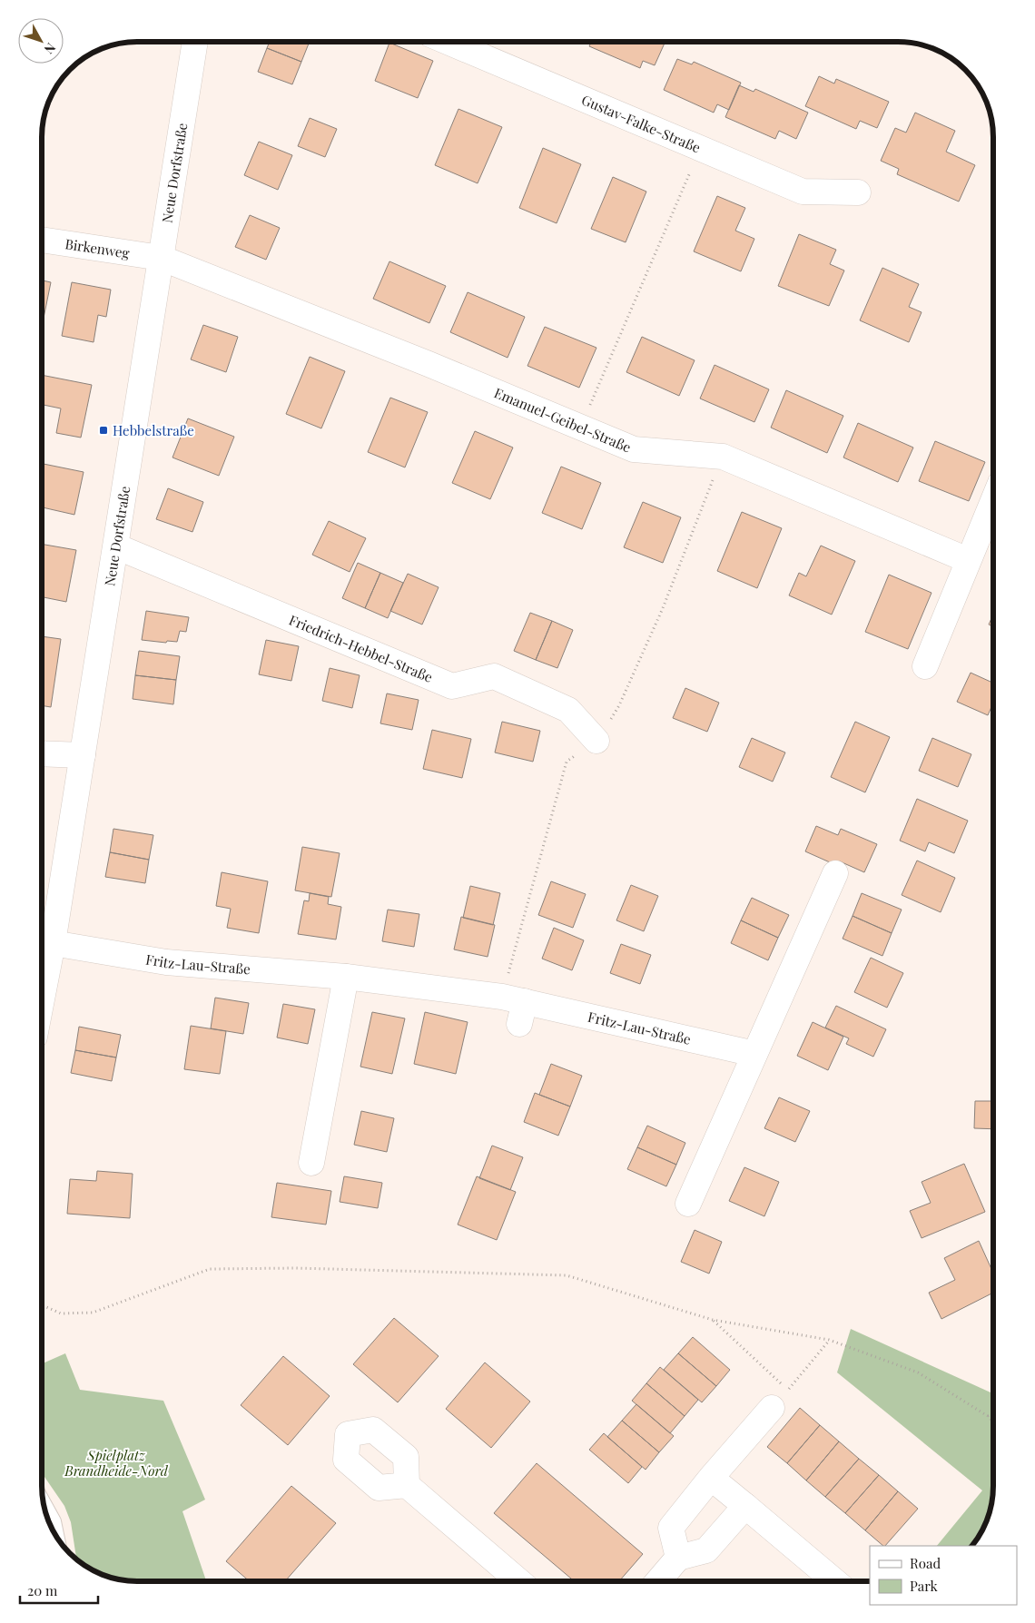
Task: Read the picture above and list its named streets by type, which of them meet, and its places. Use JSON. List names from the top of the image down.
{
  "streets": {
    "street": [
      "Gustav-Falke-Straße",
      "Neue Dorfstraße",
      "Birkenweg",
      "Emanuel-Geibel-Straße",
      "Friedrich-Hebbel-Straße",
      "Fritz-Lau-Straße"
    ]
  },
  "crossings": [
    ["Neue Dorfstraße", "Birkenweg"],
    ["Neue Dorfstraße", "Emanuel-Geibel-Straße"],
    ["Neue Dorfstraße", "Friedrich-Hebbel-Straße"],
    ["Neue Dorfstraße", "Fritz-Lau-Straße"],
    ["Birkenweg", "Emanuel-Geibel-Straße"]
  ],
  "parks": ["Spielplatz Brandheide-Nord"],
  "places": {
    "transit": ["Hebbelstraße"]
  },
  "legend": ["Road", "Park"],
  "scale_bar": "20 m",
  "north": "bottom right"
}
